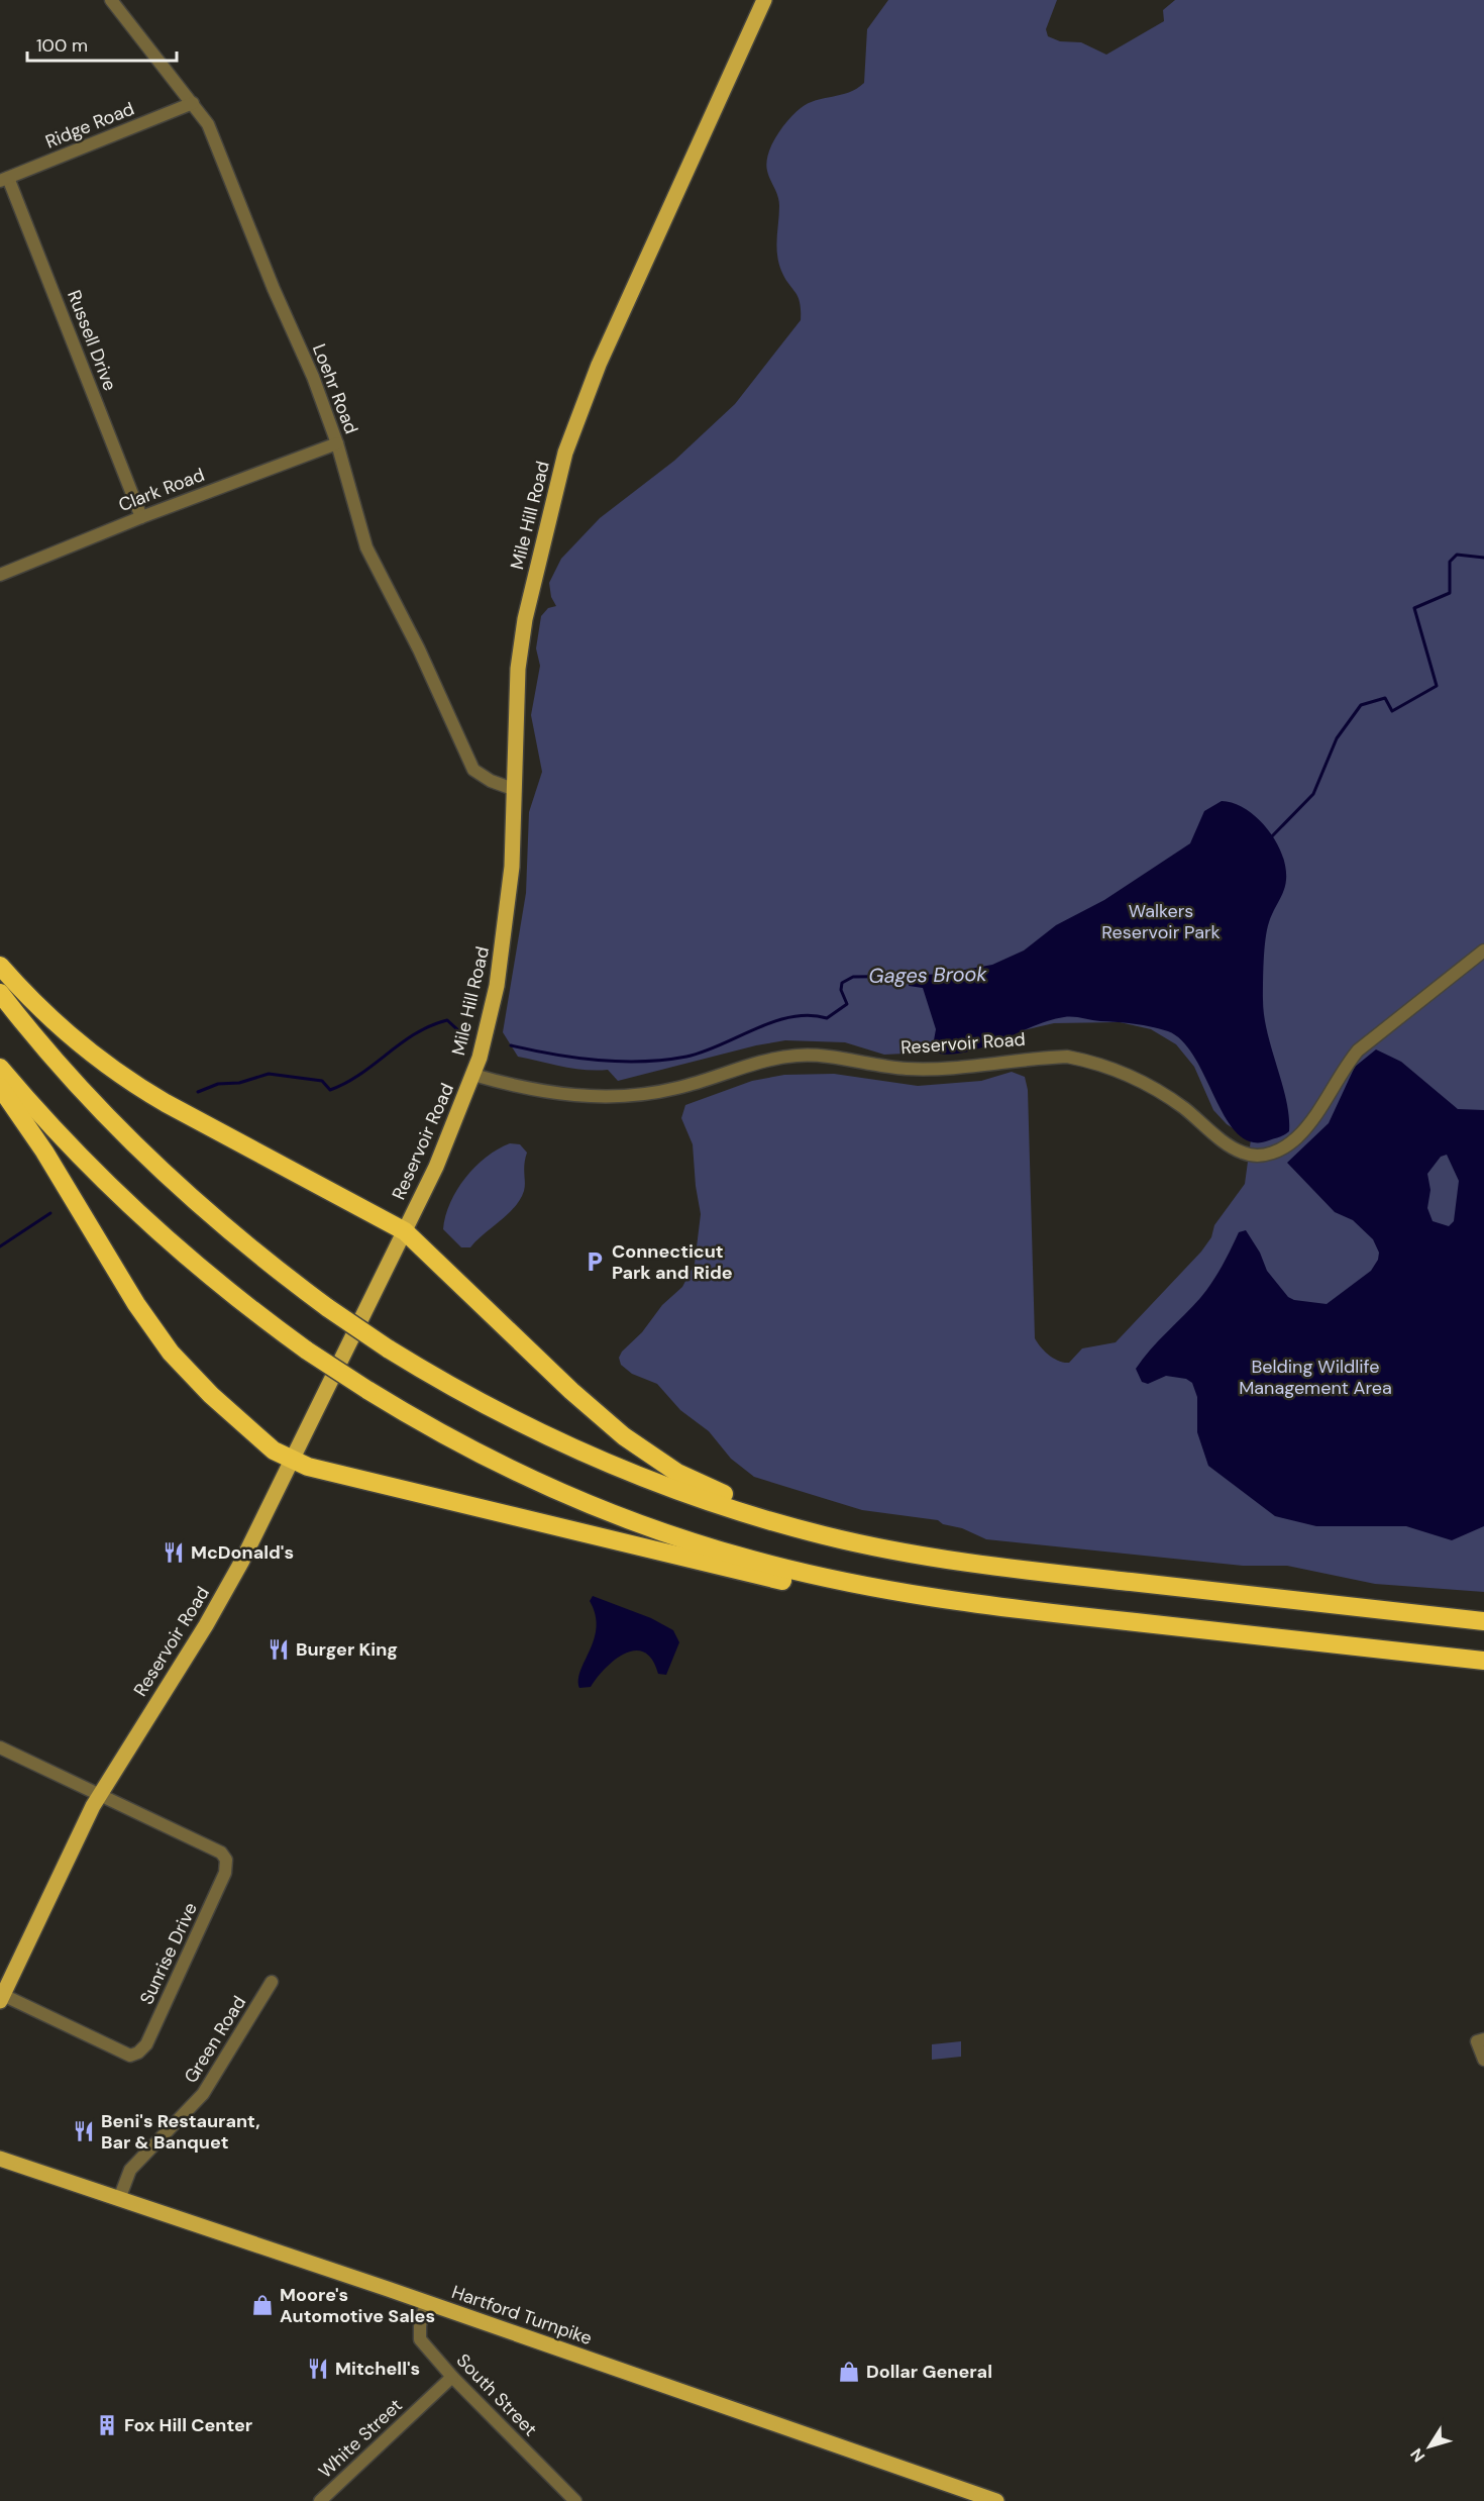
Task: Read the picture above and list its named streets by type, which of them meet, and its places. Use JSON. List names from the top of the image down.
{
  "streets": {
    "main road": ["Mile Hill Road", "Reservoir Road", "Hartford Turnpike"],
    "street": [
      "Ridge Road",
      "Russell Drive",
      "Loehr Road",
      "Clark Road",
      "Sunrise Drive",
      "Green Road",
      "South Street",
      "White Street"
    ]
  },
  "crossings": [
    ["Ridge Road", "Russell Drive"],
    ["Ridge Road", "Loehr Road"],
    ["Russell Drive", "Clark Road"],
    ["Loehr Road", "Clark Road"],
    ["Loehr Road", "Mile Hill Road"],
    ["Mile Hill Road", "Reservoir Road"],
    ["Reservoir Road", "Sunrise Drive"],
    ["Green Road", "Hartford Turnpike"],
    ["Hartford Turnpike", "South Street"],
    ["South Street", "White Street"]
  ],
  "water": ["Gages Brook"],
  "parks": ["Walkers Reservoir Park", "Belding Wildlife Management Area"],
  "places": {
    "parking": ["Connecticut Park and Ride"],
    "restaurant": [
      "McDonald's",
      "Burger King",
      "Beni's Restaurant, Bar & Banquet",
      "Mitchell's"
    ],
    "shop": ["Moore's Automotive Sales", "Dollar General"],
    "building": ["Fox Hill Center"]
  },
  "scale_bar": "100 m",
  "north": "bottom left"
}
